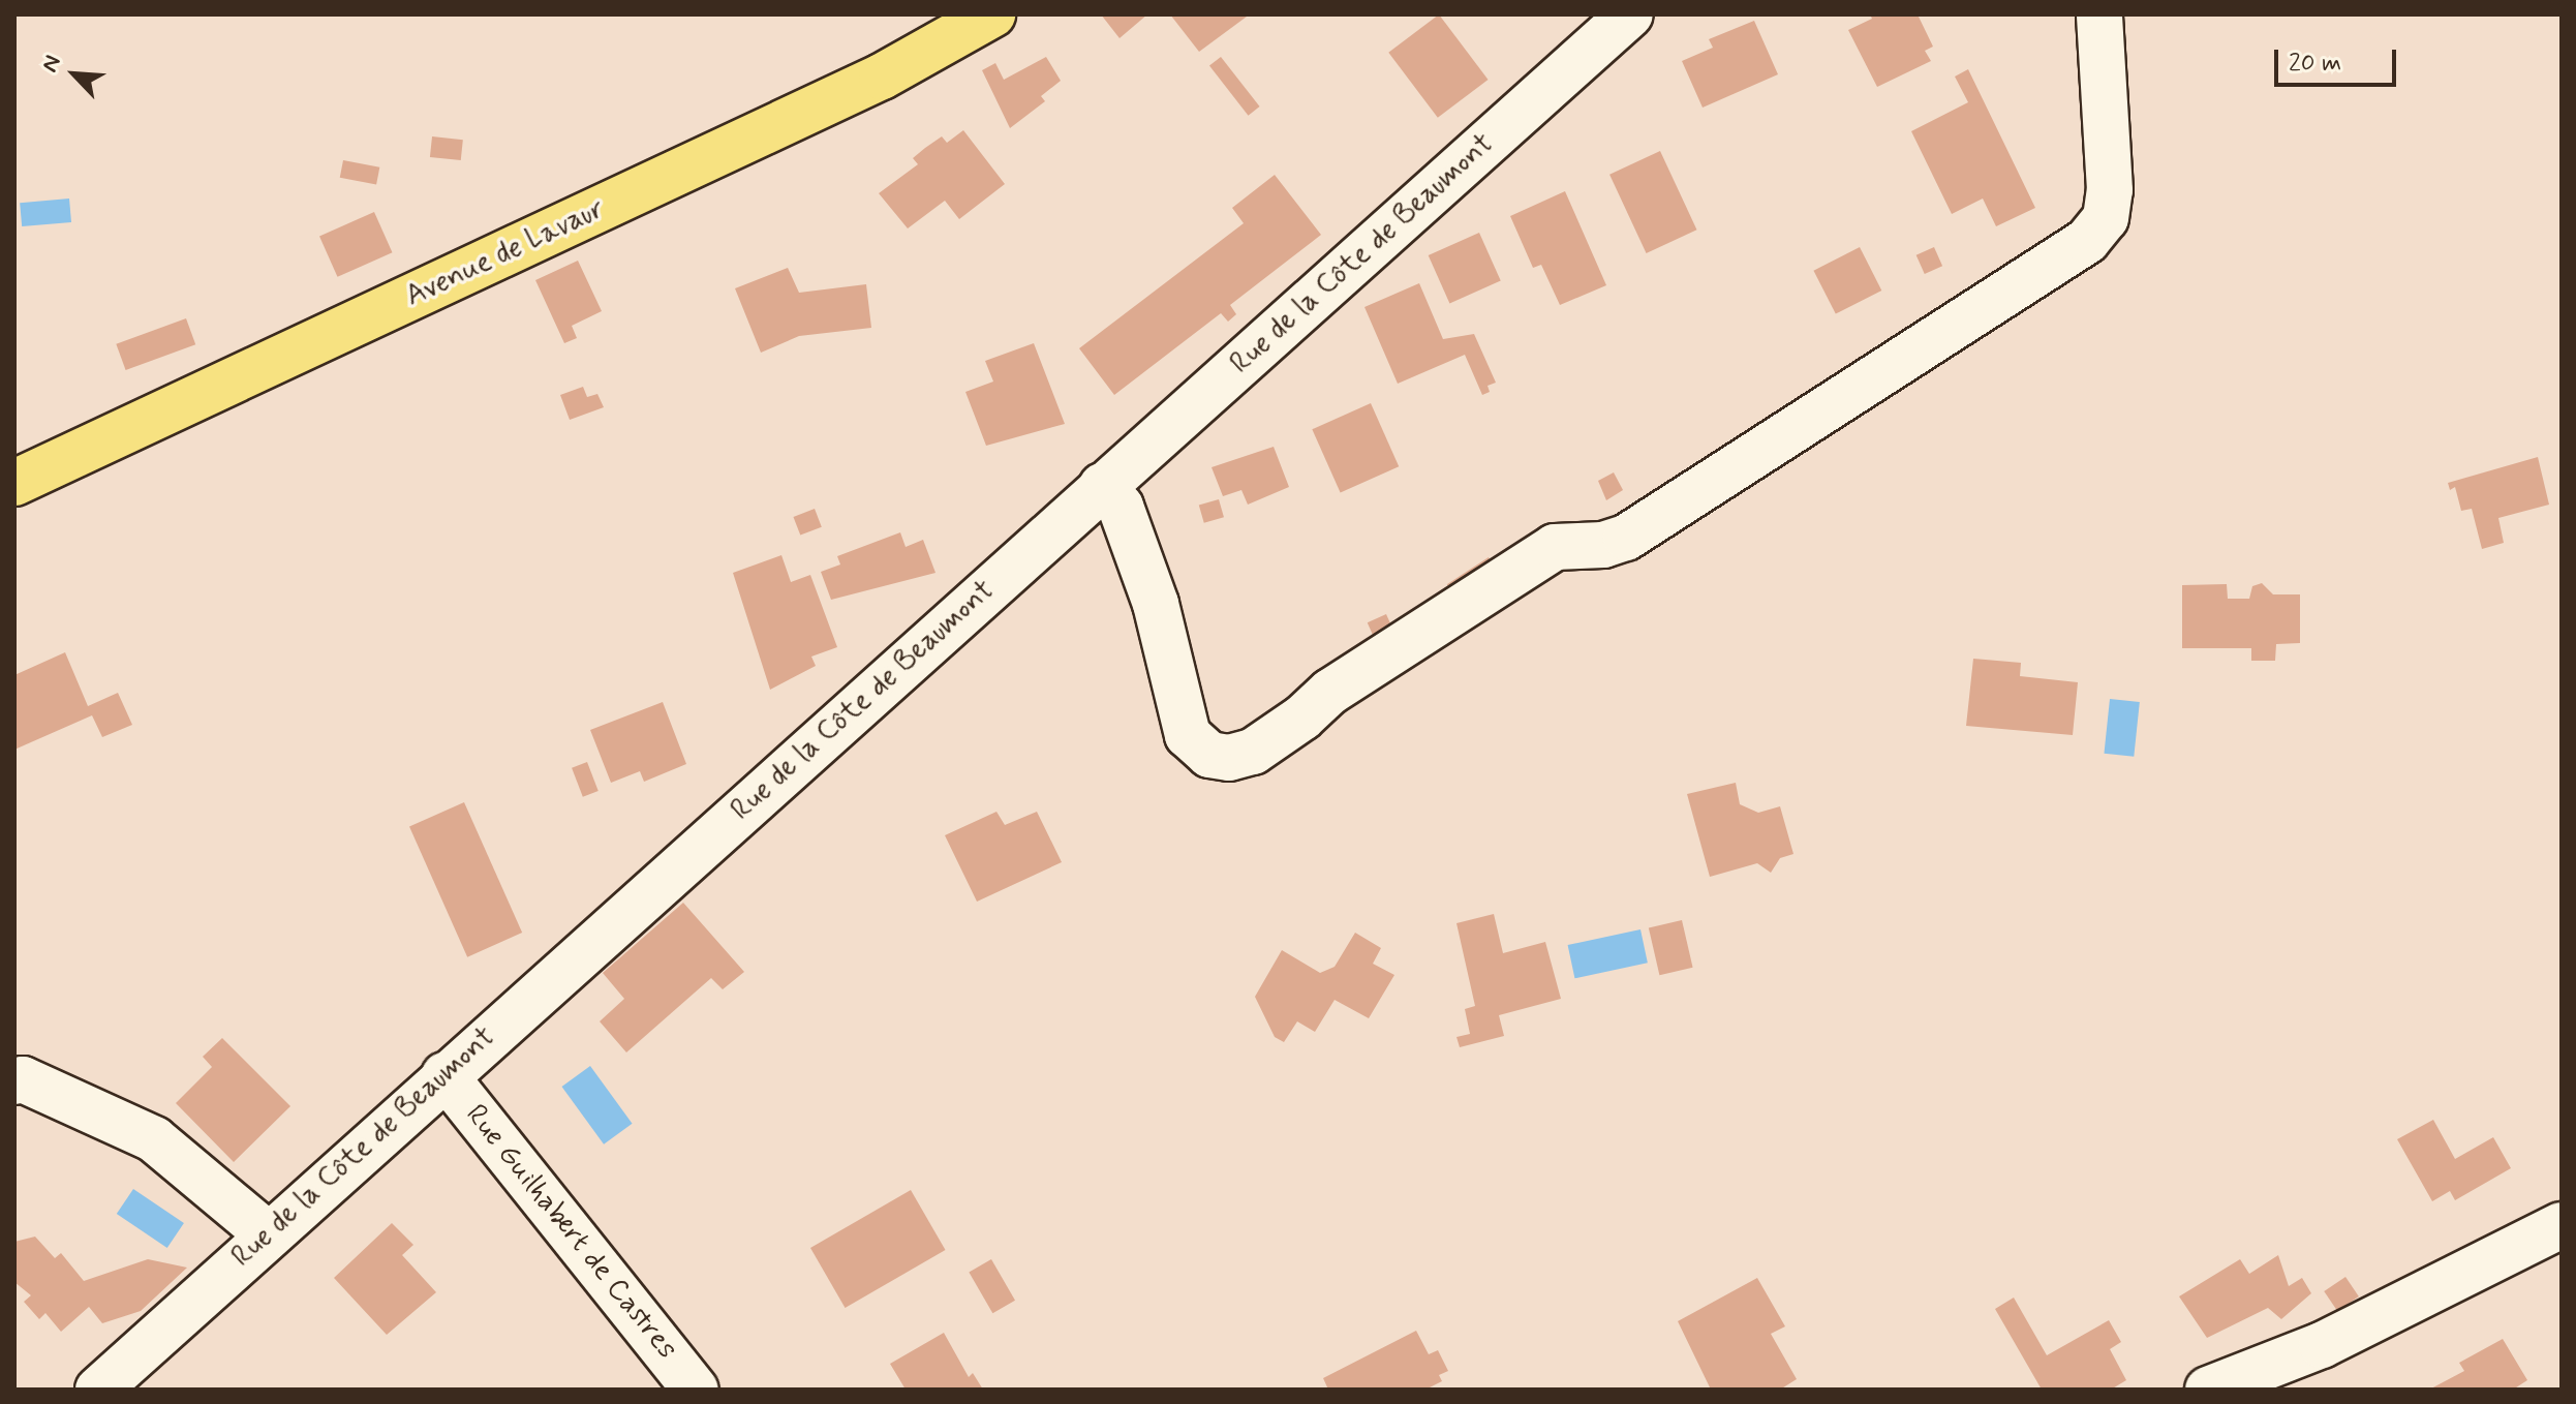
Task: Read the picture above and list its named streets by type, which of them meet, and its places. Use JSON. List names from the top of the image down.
{
  "streets": {
    "main road": ["Avenue de Lavaur"],
    "street": ["Rue de la Côte de Beaumont", "Rue Guilhabert de Castres"]
  },
  "crossings": [
    ["Rue de la Côte de Beaumont", "Rue Guilhabert de Castres"]
  ],
  "scale_bar": "20 m",
  "north": "top left"
}
